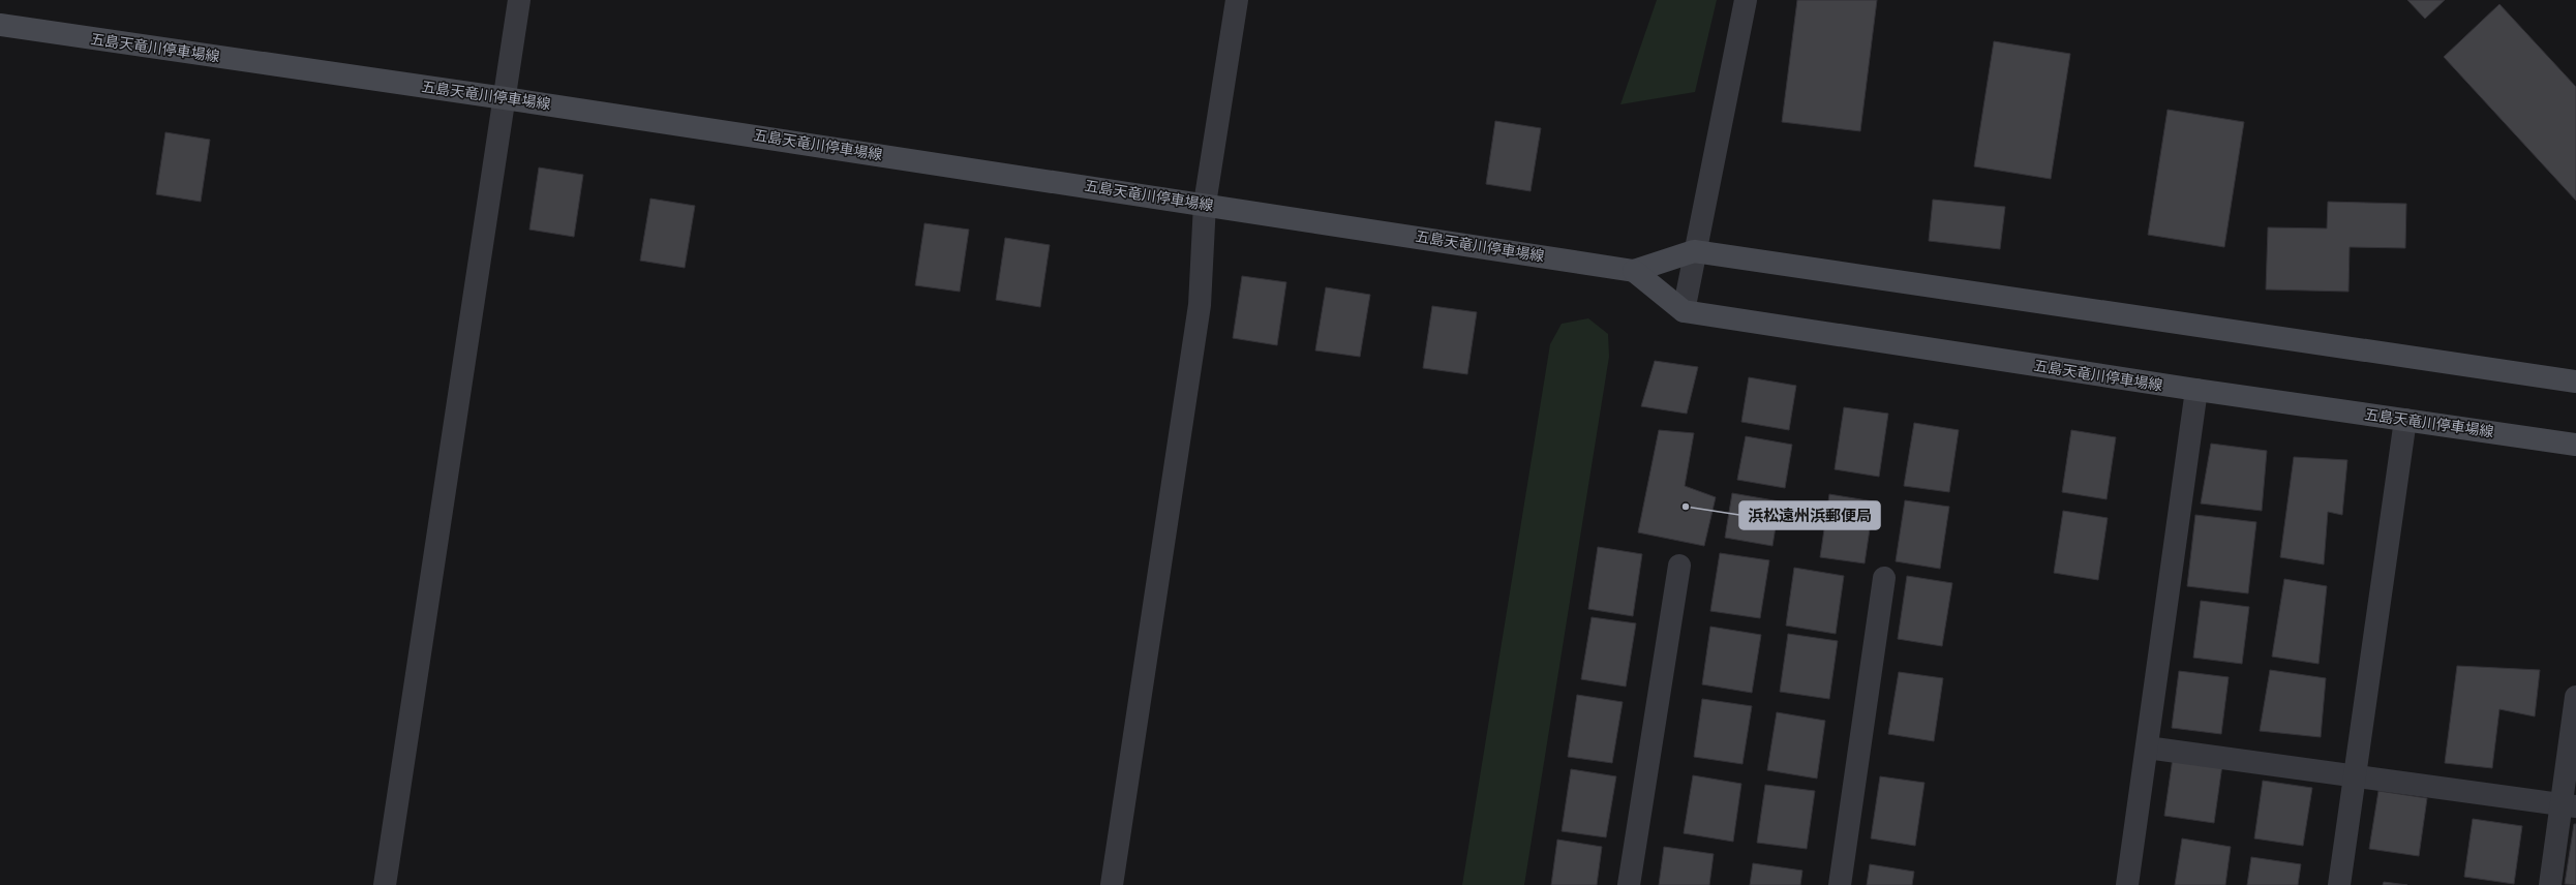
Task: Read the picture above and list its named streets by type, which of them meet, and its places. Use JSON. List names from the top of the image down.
{
  "streets": {
    "main road": ["五島天竜川停車場線"]
  },
  "places": ["浜松遠州浜郵便局"]
}
